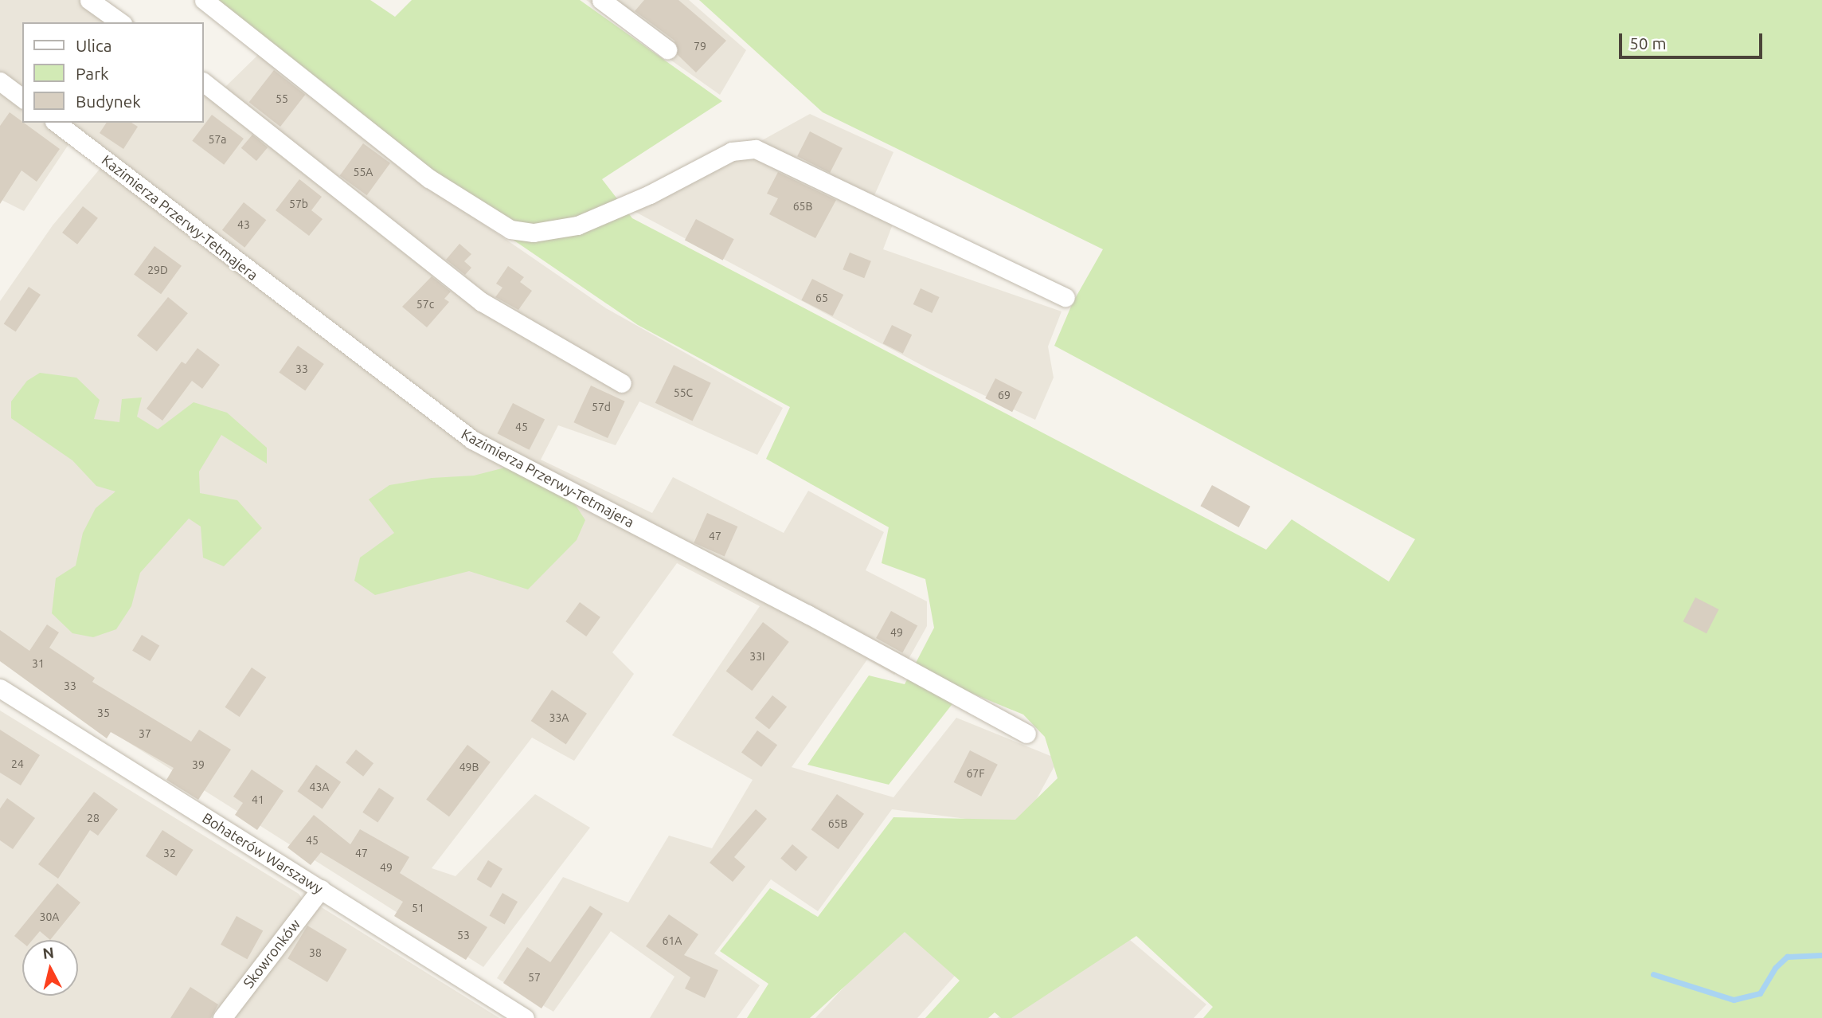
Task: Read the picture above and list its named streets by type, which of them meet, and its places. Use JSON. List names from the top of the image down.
{
  "streets": {
    "street": ["Kazimierza Przerwy-Tetmajera", "Bohaterów Warszawy", "Skowronków"]
  },
  "crossings": [
    ["Bohaterów Warszawy", "Skowronków"]
  ],
  "house_numbers": [
    "79",
    "55",
    "57a",
    "55A",
    "57b",
    "65B",
    "43",
    "29D",
    "65",
    "57c",
    "33",
    "55C",
    "69",
    "57d",
    "45",
    "47",
    "49",
    "33I",
    "31",
    "33",
    "35",
    "33A",
    "37",
    "24",
    "39",
    "49B",
    "67F",
    "43A",
    "41",
    "28",
    "65B",
    "45",
    "32",
    "47",
    "49",
    "51",
    "30A",
    "53",
    "61A",
    "38",
    "57"
  ],
  "legend": ["Ulica", "Park", "Budynek"],
  "scale_bar": "50 m",
  "north": "top"
}
